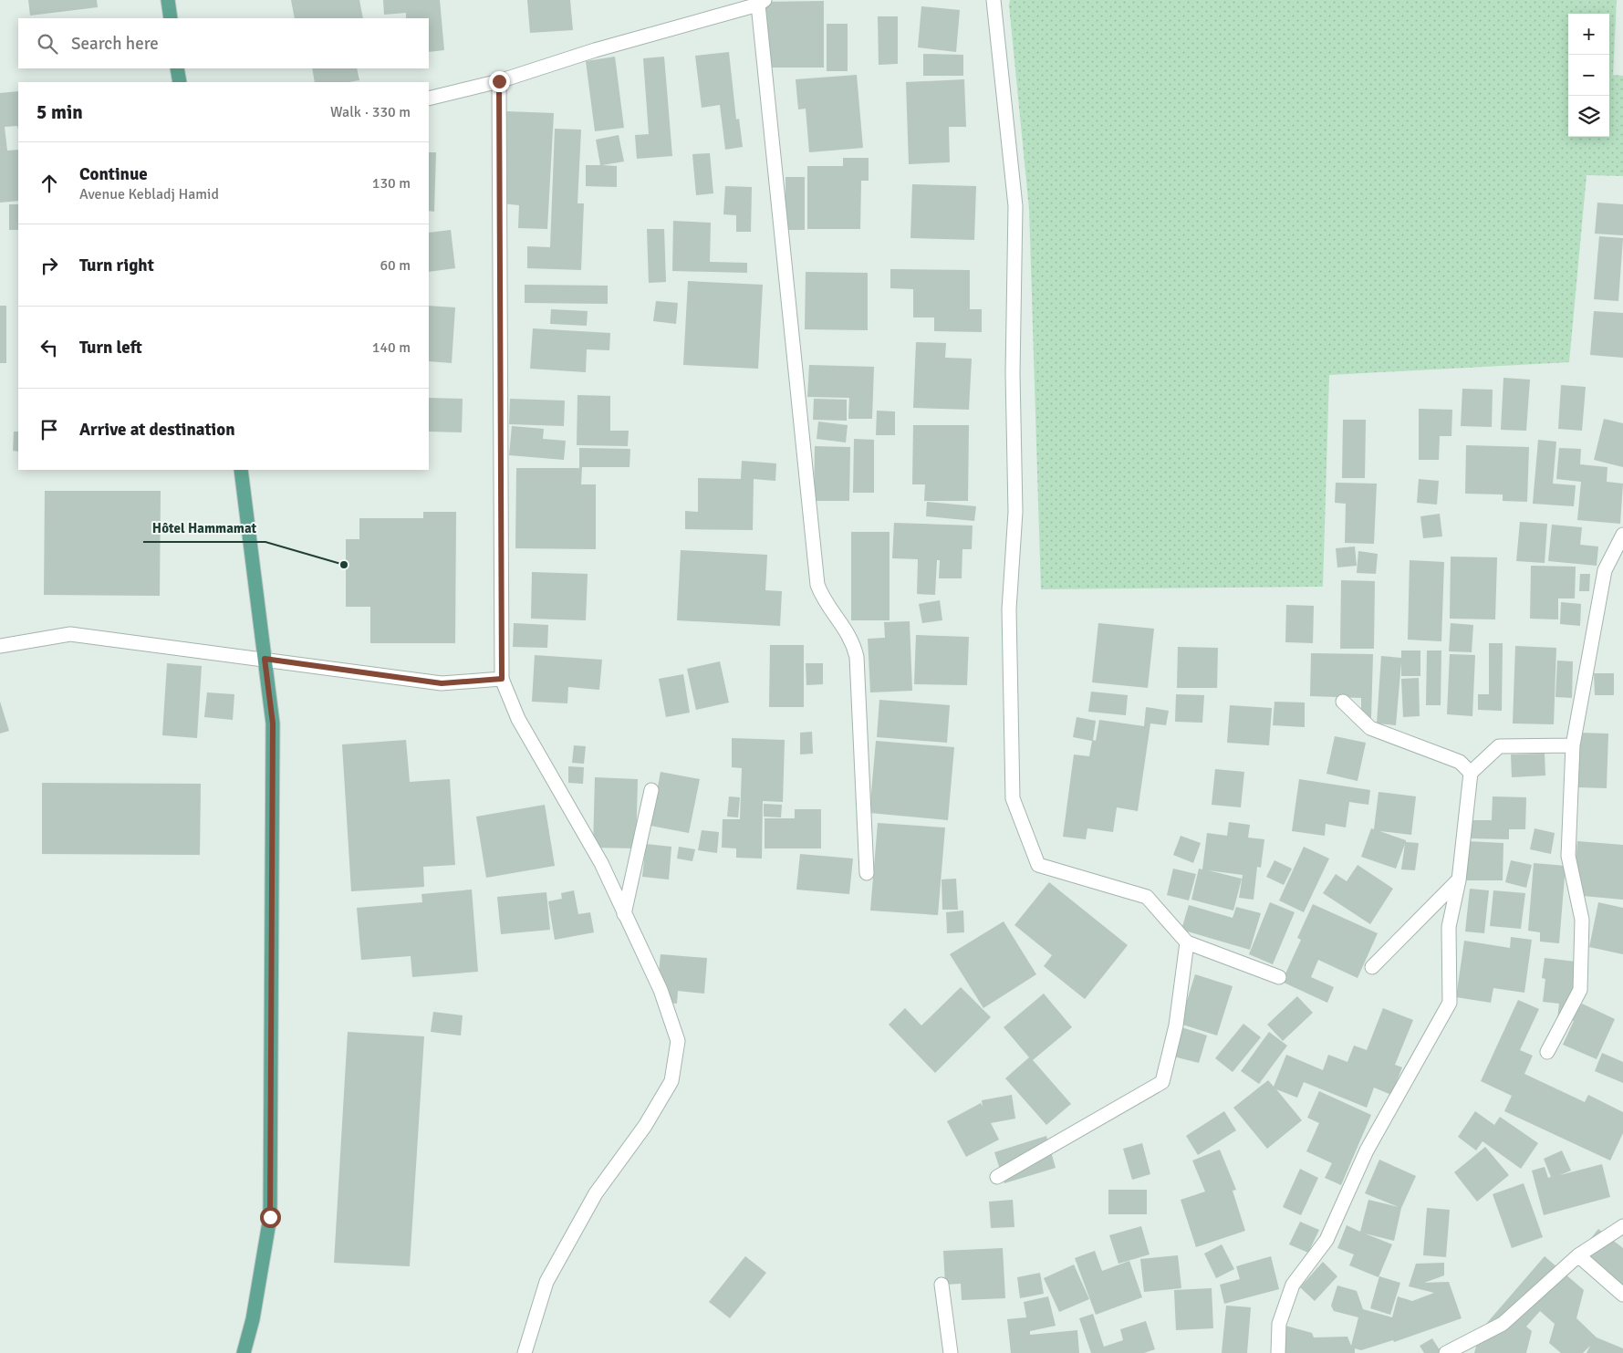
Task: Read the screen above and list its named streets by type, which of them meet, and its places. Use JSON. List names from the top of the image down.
{
  "places": ["Hôtel Hammamat"],
  "page": {
    "map_buttons": ["+", "−"],
    "search": "Search here",
    "heading": ["5 min", "Walk · 330 m"],
    "list": [
      ["Continue", "Avenue Kebladj Hamid", "130 m"],
      ["Turn right", "60 m"],
      ["Turn left", "140 m"],
      "Arrive at destination"
    ]
  }
}
